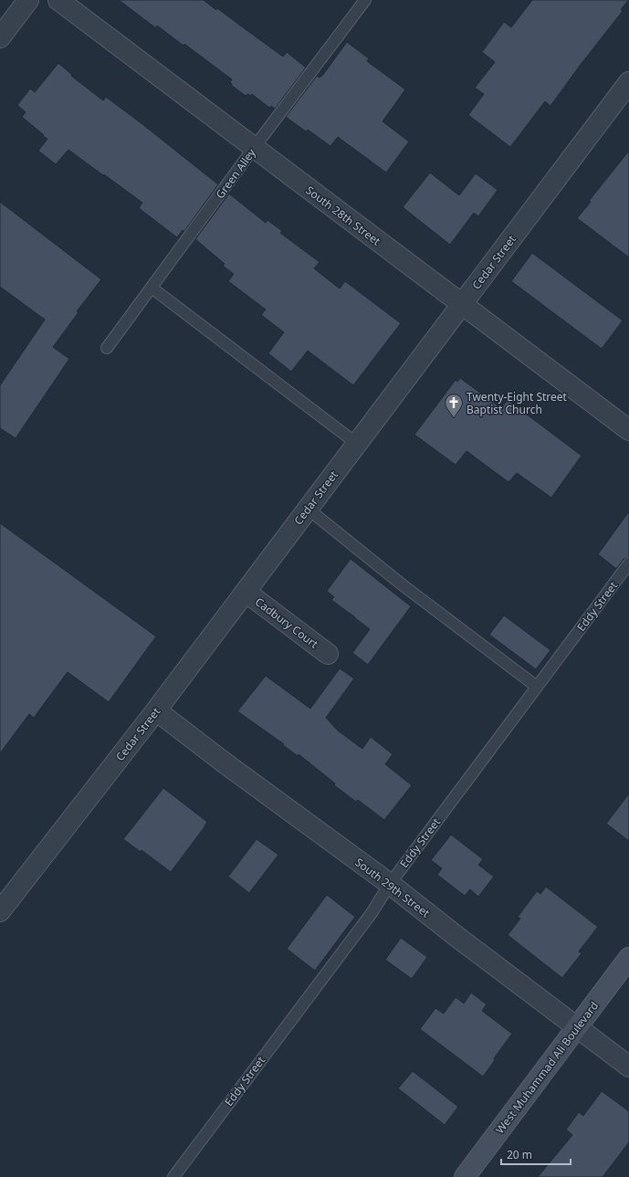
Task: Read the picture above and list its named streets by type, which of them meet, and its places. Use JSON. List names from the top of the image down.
{
  "streets": {
    "main road": ["West Muhammad Ali Boulevard"],
    "street": [
      "South 28th Street",
      "Cedar Street",
      "Cadbury Court",
      "South 29th Street"
    ],
    "lane": ["Green Alley", "Eddy Street"]
  },
  "crossings": [
    ["Green Alley", "South 28th Street"],
    ["South 28th Street", "Cedar Street"],
    ["Cedar Street", "Cadbury Court"],
    ["Cedar Street", "South 29th Street"],
    ["Eddy Street", "South 29th Street"],
    ["South 29th Street", "West Muhammad Ali Boulevard"]
  ],
  "places": {
    "church": ["Twenty-Eight Street Baptist Church"]
  },
  "scale_bar": "20 m"
}
